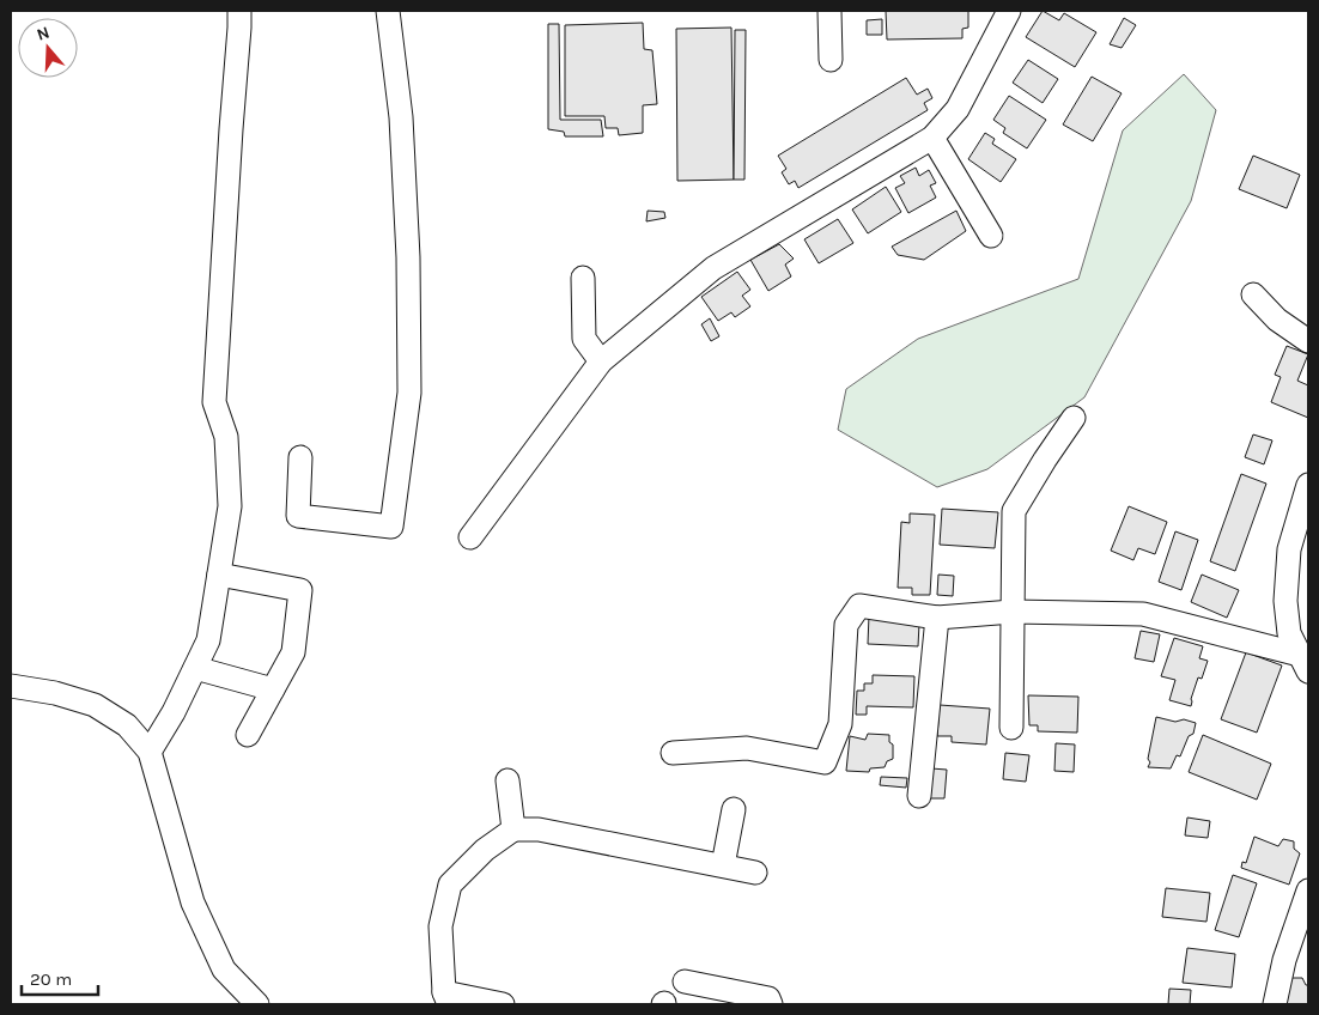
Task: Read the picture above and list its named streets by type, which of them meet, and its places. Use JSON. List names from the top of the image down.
{
  "scale_bar": "20 m",
  "north": "top"
}
